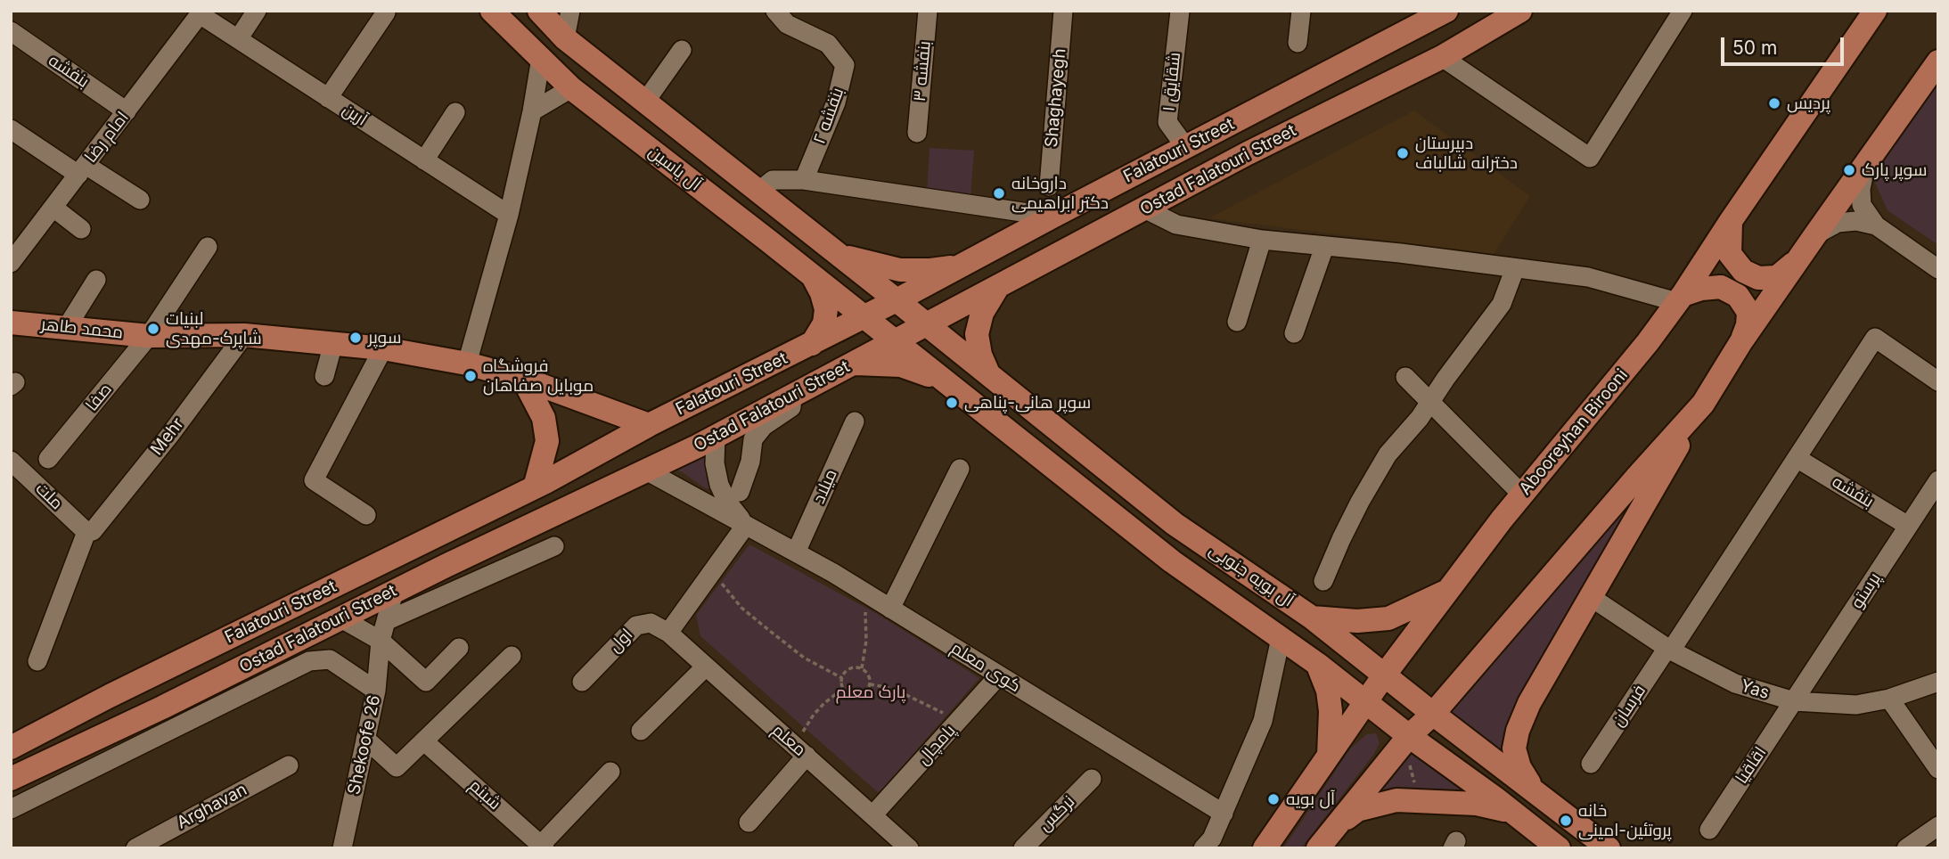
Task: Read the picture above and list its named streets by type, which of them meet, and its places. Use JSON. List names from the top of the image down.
{
  "streets": {
    "main road": [
      "Falatouri Street",
      "آل یاسین",
      "Ostad Falatouri Street",
      "محمد طاهر",
      "Abooreyhan Birooni",
      "آل بویه جنوبی"
    ],
    "street": [
      "بنفشه",
      "بنفشه ۳",
      "شقایق ۱",
      "Shaghayegh",
      "آرین",
      "بنفشه ۲",
      "امام رضا",
      "صفا",
      "Mehr",
      "میلاد",
      "ملت",
      "پرستو",
      "اول",
      "کوی معلم",
      "Yas",
      "فرسان",
      "معلم",
      "Shekoofe 26",
      "پامچال",
      "اقاقیا",
      "شبنم",
      "Arghavan",
      "نرگس"
    ]
  },
  "crossings": [
    ["بنفشه", "امام رضا"],
    ["بنفشه", "پرستو"],
    ["بنفشه", "فرسان"],
    ["شقایق ۱", "Falatouri Street"],
    ["آرین", "امام رضا"],
    ["Falatouri Street", "آل یاسین"],
    ["Falatouri Street", "محمد طاهر"],
    ["Falatouri Street", "آل بویه جنوبی"],
    ["آل یاسین", "آل بویه جنوبی"],
    ["Ostad Falatouri Street", "آل بویه جنوبی"],
    ["Ostad Falatouri Street", "کوی معلم"],
    ["Ostad Falatouri Street", "Shekoofe 26"],
    ["محمد طاهر", "صفا"],
    ["محمد طاهر", "Mehr"],
    ["Abooreyhan Birooni", "آل بویه جنوبی"],
    ["Mehr", "ملت"],
    ["میلاد", "کوی معلم"],
    ["پرستو", "Yas"],
    ["پرستو", "اقاقیا"],
    ["اول", "معلم"],
    ["کوی معلم", "پامچال"],
    ["Yas", "فرسان"],
    ["Yas", "اقاقیا"],
    ["معلم", "پامچال"]
  ],
  "parks": ["پارک معلم"],
  "places": [
    "پردیس",
    "دبیرستان دخترانه شالباف",
    "سوپر پارک",
    "داروخانه دکتر ابراهیمی",
    "لبنیات شاپرک-مهدی",
    "سوپر",
    "فروشگاه موبایل صفاهان",
    "سوپر هانی-پناهی",
    "آل بویه",
    "خانه پروتئین-امینی"
  ],
  "scale_bar": "50 m"
}
